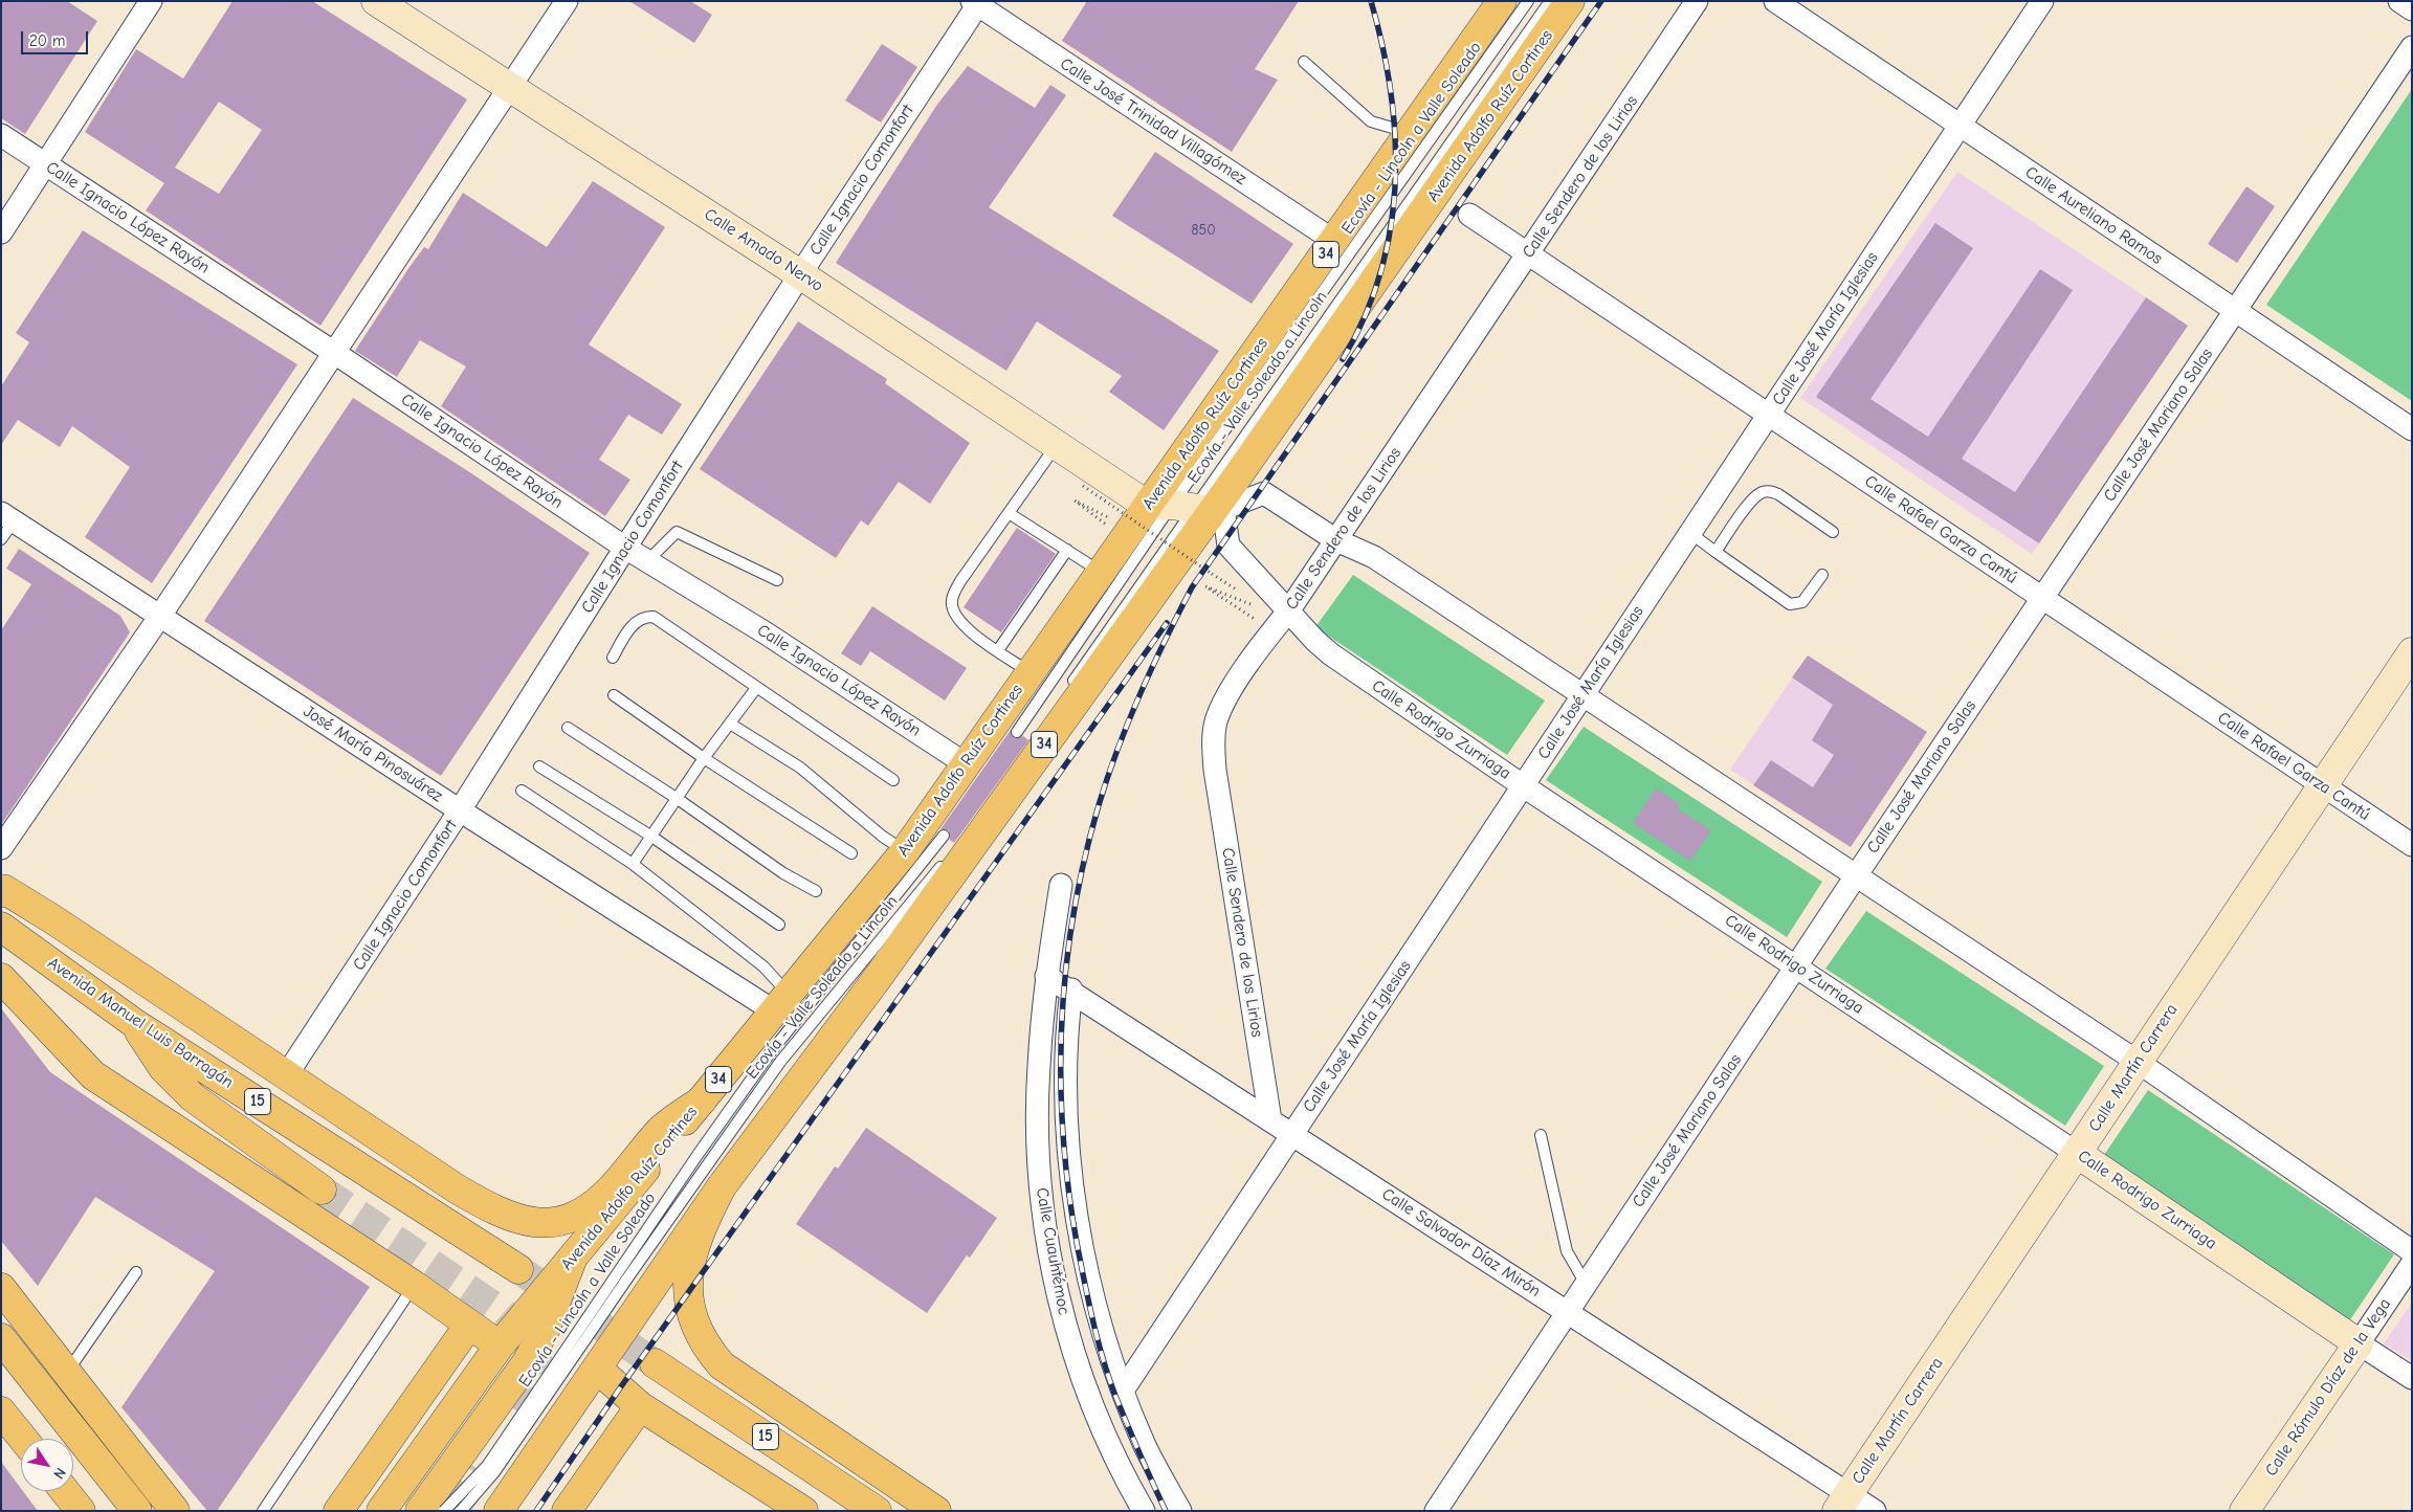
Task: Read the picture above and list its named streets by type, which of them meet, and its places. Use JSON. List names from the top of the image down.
{
  "streets": {
    "main road": [
      "Avenida Adolfo Ruíz Cortines",
      "34",
      "Avenida Manuel Luis Barragán",
      "15"
    ],
    "street": [
      "Calle José Trinidad Villagómez",
      "Calle Sendero de los Lirios",
      "Calle Ignacio Comonfort",
      "Calle Aureliano Ramos",
      "Calle Ignacio López Rayón",
      "Calle Amado Nervo",
      "Calle José María Iglesias",
      "Calle José Mariano Salas",
      "Calle Rafael Garza Cantú",
      "Calle Rodrigo Zurriaga",
      "José María Pinosuárez",
      "Calle Martín Carrera",
      "Calle Salvador Díaz Mirón",
      "Calle Cuauhtémoc",
      "Calle Rómulo Díaz de la Vega"
    ],
    "lane": ["Ecovía - Lincoln a Valle Soleado", "Ecovía - Valle Soleado a Lincoln"]
  },
  "crossings": [
    ["Avenida Adolfo Ruíz Cortines", "Calle José Trinidad Villagómez"],
    ["Avenida Adolfo Ruíz Cortines", "Ecovía - Lincoln a Valle Soleado"],
    ["Avenida Adolfo Ruíz Cortines", "Calle Ignacio López Rayón"],
    ["Avenida Adolfo Ruíz Cortines", "Calle Amado Nervo"],
    ["Avenida Adolfo Ruíz Cortines", "Ecovía - Valle Soleado a Lincoln"],
    ["Avenida Adolfo Ruíz Cortines", "Calle Rodrigo Zurriaga"],
    ["Avenida Adolfo Ruíz Cortines", "José María Pinosuárez"],
    ["Calle José Trinidad Villagómez", "Calle Ignacio Comonfort"],
    ["Ecovía - Lincoln a Valle Soleado", "Calle Amado Nervo"],
    ["Ecovía - Lincoln a Valle Soleado", "Ecovía - Valle Soleado a Lincoln"],
    ["Ecovía - Lincoln a Valle Soleado", "Calle Rodrigo Zurriaga"],
    ["Calle Sendero de los Lirios", "Calle Rafael Garza Cantú"],
    ["Calle Sendero de los Lirios", "Calle Rodrigo Zurriaga"],
    ["Calle Sendero de los Lirios", "Calle Salvador Díaz Mirón"],
    ["Calle Ignacio Comonfort", "Calle Ignacio López Rayón"],
    ["Calle Ignacio Comonfort", "Calle Amado Nervo"],
    ["Calle Ignacio Comonfort", "José María Pinosuárez"],
    ["Calle Aureliano Ramos", "Calle José María Iglesias"],
    ["Calle Aureliano Ramos", "Calle José Mariano Salas"],
    ["Calle Amado Nervo", "Ecovía - Valle Soleado a Lincoln"],
    ["Calle Amado Nervo", "Calle Rodrigo Zurriaga"],
    ["Calle José María Iglesias", "Calle Rafael Garza Cantú"],
    ["Calle José María Iglesias", "Calle Rodrigo Zurriaga"],
    ["Calle José María Iglesias", "Calle Salvador Díaz Mirón"],
    ["Calle José María Iglesias", "Calle Cuauhtémoc"],
    ["Ecovía - Valle Soleado a Lincoln", "Calle Rodrigo Zurriaga"],
    ["Calle José Mariano Salas", "Calle Rafael Garza Cantú"],
    ["Calle José Mariano Salas", "Calle Rodrigo Zurriaga"],
    ["Calle José Mariano Salas", "Calle Salvador Díaz Mirón"],
    ["Calle Rafael Garza Cantú", "Calle Martín Carrera"],
    ["Calle Rodrigo Zurriaga", "Calle Martín Carrera"],
    ["Calle Rodrigo Zurriaga", "Calle Rómulo Díaz de la Vega"],
    ["Calle Martín Carrera", "Calle Salvador Díaz Mirón"],
    ["Calle Salvador Díaz Mirón", "Calle Cuauhtémoc"]
  ],
  "house_numbers": ["850"],
  "scale_bar": "20 m",
  "north": "bottom right"
}
